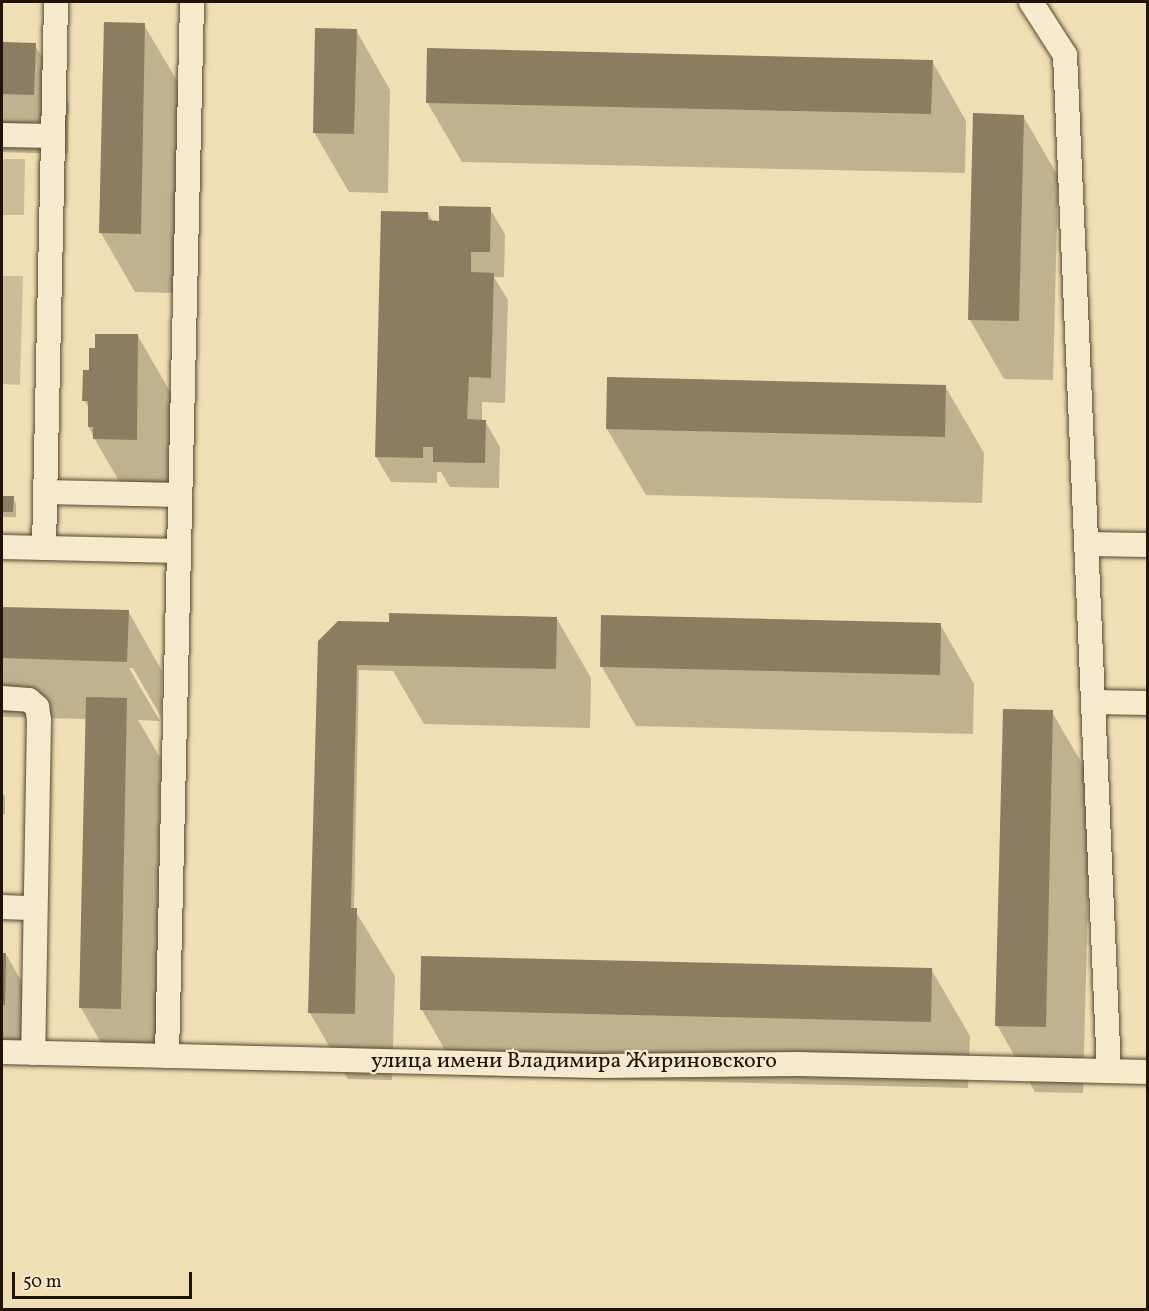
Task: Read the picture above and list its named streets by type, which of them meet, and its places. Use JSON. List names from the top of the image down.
{
  "streets": {
    "street": ["улица имени Владимира Жириновского"]
  },
  "scale_bar": "50 m"
}
